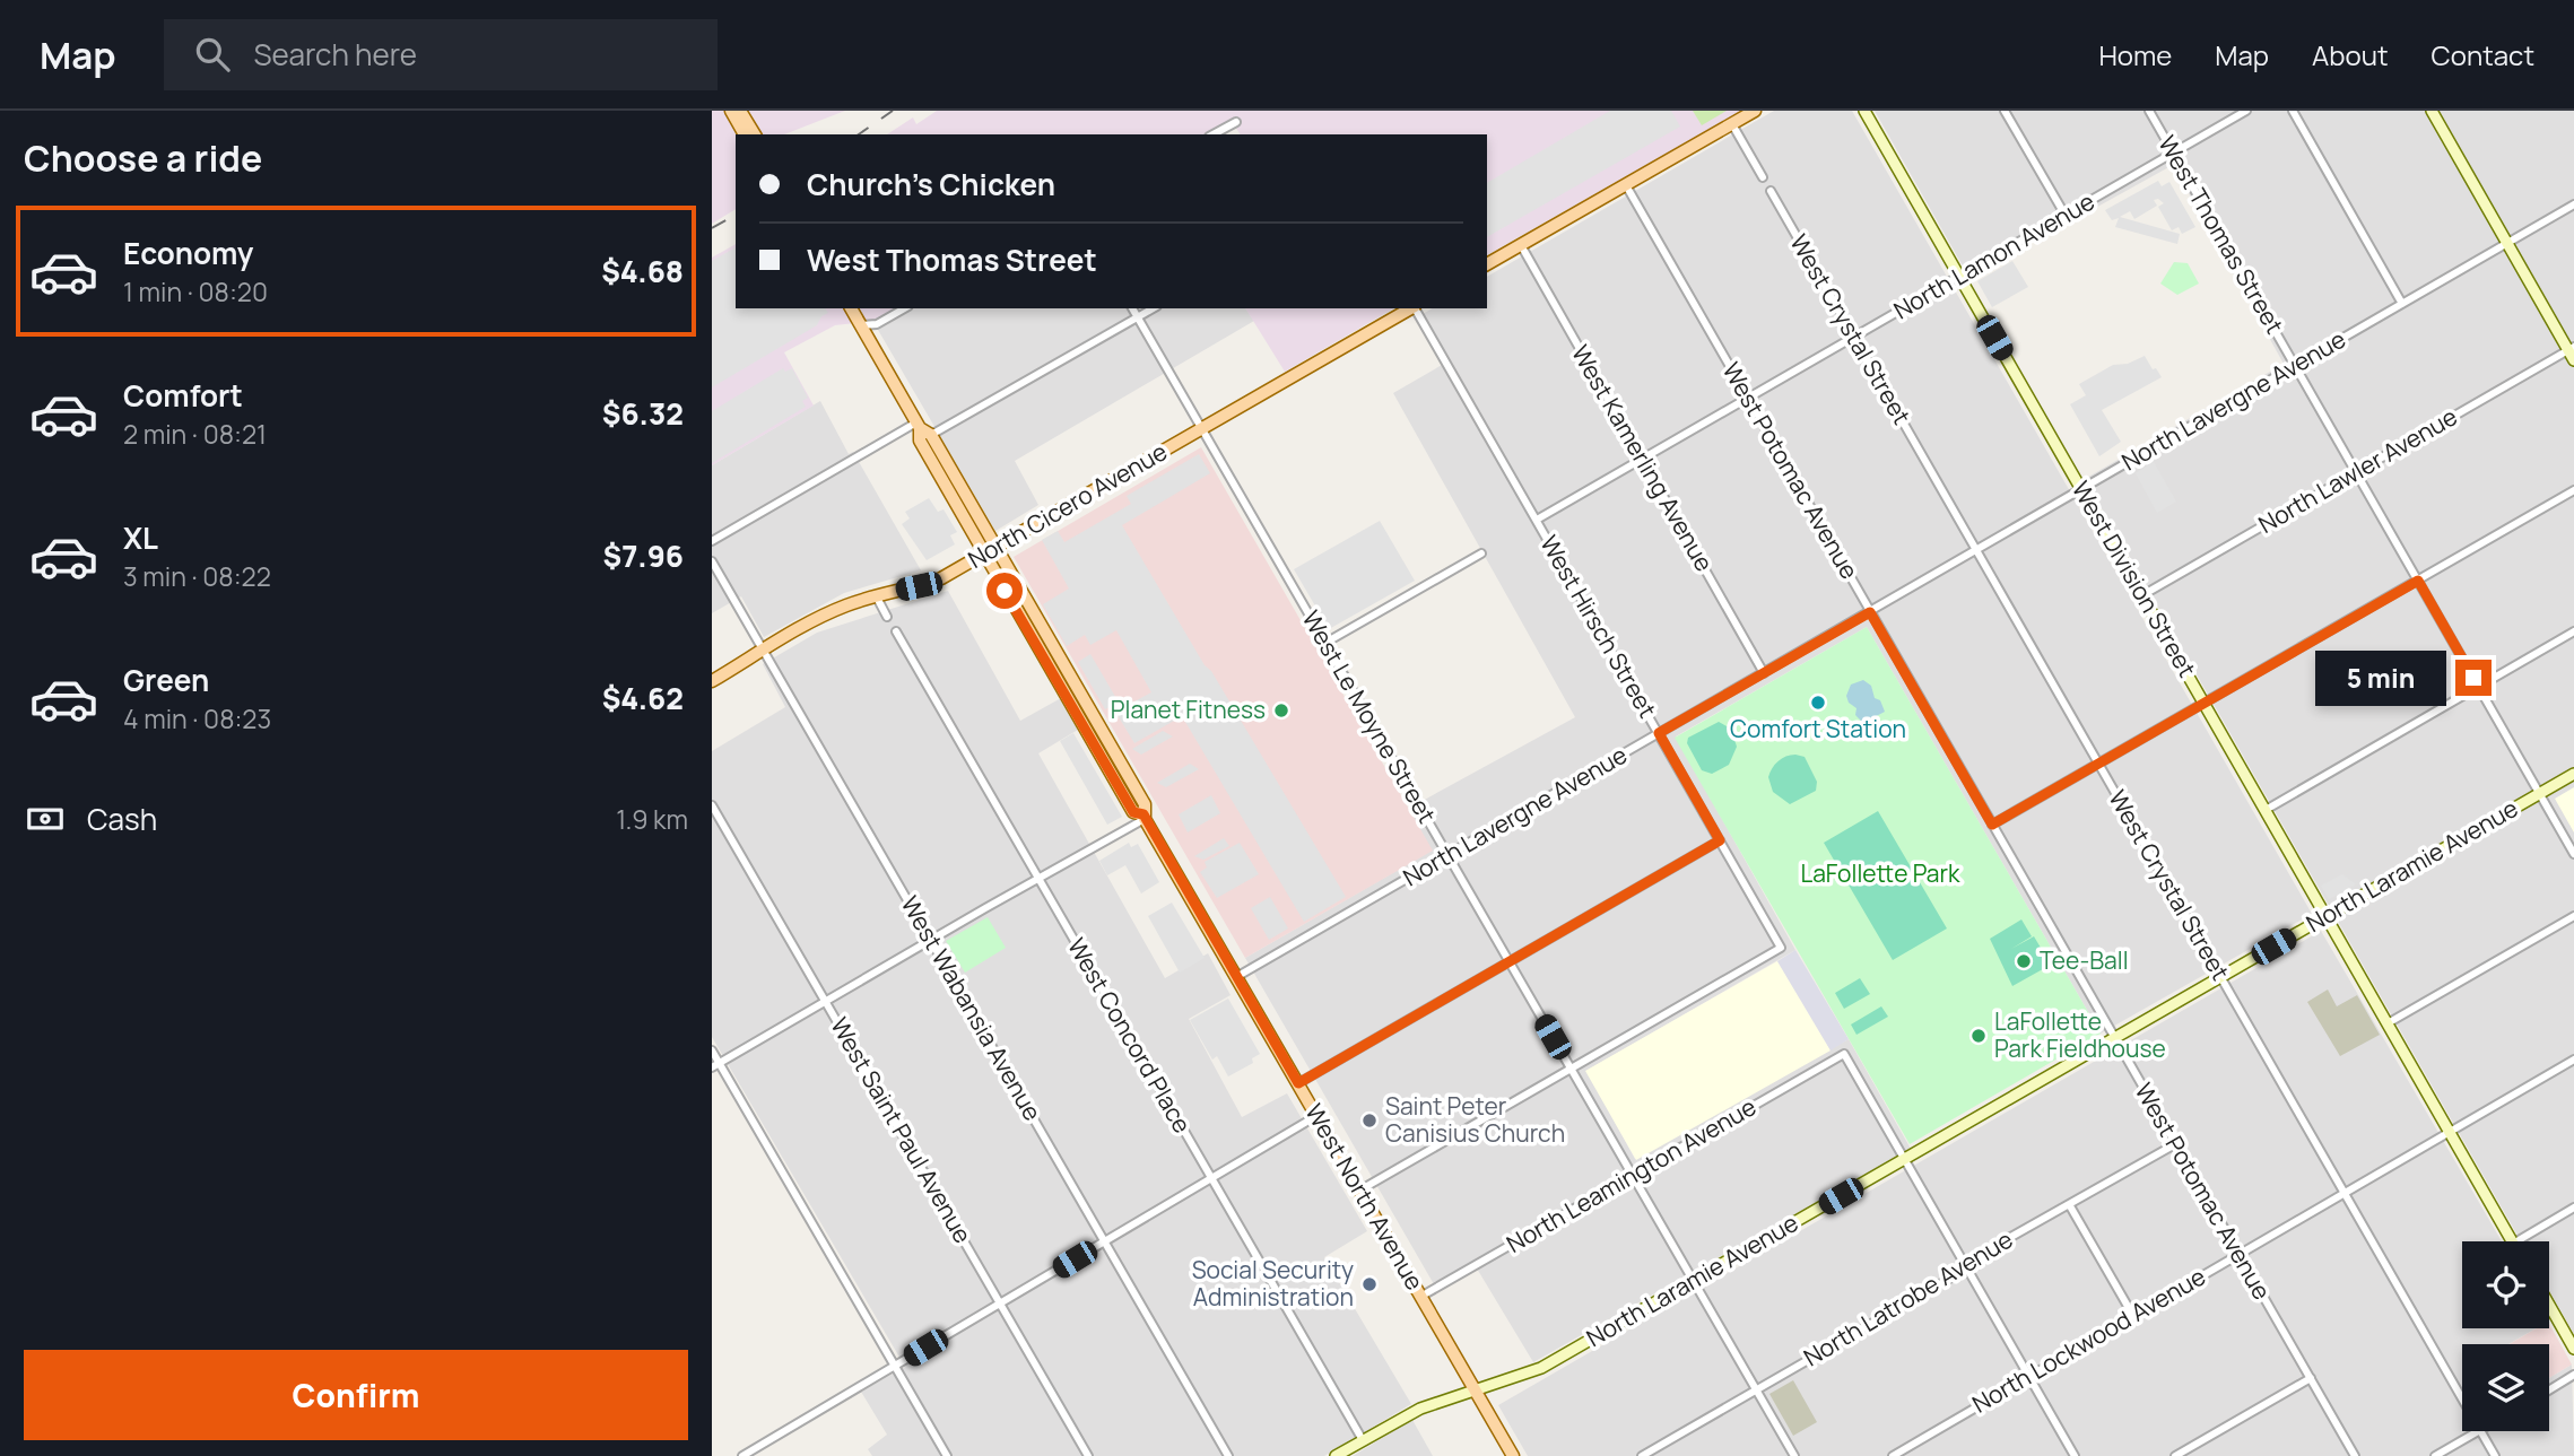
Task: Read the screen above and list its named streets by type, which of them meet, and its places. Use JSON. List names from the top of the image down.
{
  "streets": {
    "main road": ["North Cicero Avenue", "West North Avenue"],
    "street": [
      "West Thomas Street",
      "North Lamon Avenue",
      "West Crystal Street",
      "North Lavergne Avenue",
      "West Kamerling Avenue",
      "West Potomac Avenue",
      "North Lawler Avenue",
      "West Division Street",
      "West Hirsch Street",
      "West Le Moyne Street",
      "North Laramie Avenue",
      "West Wabansia Avenue",
      "West Concord Place",
      "West Saint Paul Avenue",
      "North Leamington Avenue",
      "North Latrobe Avenue",
      "North Lockwood Avenue"
    ]
  },
  "crossings": [
    ["West Thomas Street", "North Lamon Avenue"],
    ["West Thomas Street", "North Lavergne Avenue"],
    ["West Thomas Street", "North Lawler Avenue"],
    ["West Thomas Street", "North Laramie Avenue"],
    ["North Lamon Avenue", "West Crystal Street"],
    ["North Lamon Avenue", "West Kamerling Avenue"],
    ["North Lamon Avenue", "West Potomac Avenue"],
    ["North Lamon Avenue", "West Division Street"],
    ["North Lamon Avenue", "West Hirsch Street"],
    ["West Crystal Street", "North Lavergne Avenue"],
    ["West Crystal Street", "North Laramie Avenue"],
    ["West Crystal Street", "North Lockwood Avenue"],
    ["North Lavergne Avenue", "West Kamerling Avenue"],
    ["North Lavergne Avenue", "West Potomac Avenue"],
    ["North Lavergne Avenue", "West Division Street"],
    ["North Lavergne Avenue", "West Hirsch Street"],
    ["North Lavergne Avenue", "West Le Moyne Street"],
    ["North Lavergne Avenue", "West North Avenue"],
    ["West Potomac Avenue", "North Laramie Avenue"],
    ["West Potomac Avenue", "North Latrobe Avenue"],
    ["West Potomac Avenue", "North Lockwood Avenue"],
    ["North Lawler Avenue", "West Division Street"],
    ["North Cicero Avenue", "West Le Moyne Street"],
    ["North Cicero Avenue", "West Wabansia Avenue"],
    ["North Cicero Avenue", "West North Avenue"],
    ["West Division Street", "North Laramie Avenue"],
    ["West Division Street", "North Lockwood Avenue"],
    ["West Hirsch Street", "West Le Moyne Street"],
    ["West Le Moyne Street", "North Laramie Avenue"],
    ["West Le Moyne Street", "North Leamington Avenue"],
    ["West Le Moyne Street", "North Latrobe Avenue"],
    ["North Laramie Avenue", "West Concord Place"],
    ["North Laramie Avenue", "North Leamington Avenue"],
    ["North Laramie Avenue", "West North Avenue"],
    ["North Leamington Avenue", "West North Avenue"]
  ],
  "parks": ["LaFollette Park"],
  "places": [
    "Comfort Station",
    "Planet Fitness",
    "Tee-Ball",
    "LaFollette Park Fieldhouse",
    "Saint Peter Canisius Church",
    "Social Security Administration"
  ],
  "page": {
    "header": "Map",
    "search": "Search here",
    "nav": [
      "Home",
      "Map",
      "About",
      "Contact"
    ],
    "heading": "Choose a ride",
    "banner": ["Church's Chicken", "West Thomas Street"],
    "list": [
      {
        "name": "Economy",
        "note": "1 min · 08:20",
        "value": "$4.68"
      },
      {
        "name": "Comfort",
        "note": "2 min · 08:21",
        "value": "$6.32"
      },
      {
        "name": "XL",
        "note": "3 min · 08:22",
        "value": "$7.96"
      },
      {
        "name": "Green",
        "note": "4 min · 08:23",
        "value": "$4.62"
      }
    ],
    "bubble": "5 min",
    "pay": ["Cash", "1.9 km"],
    "buttons": "Confirm"
  }
}
